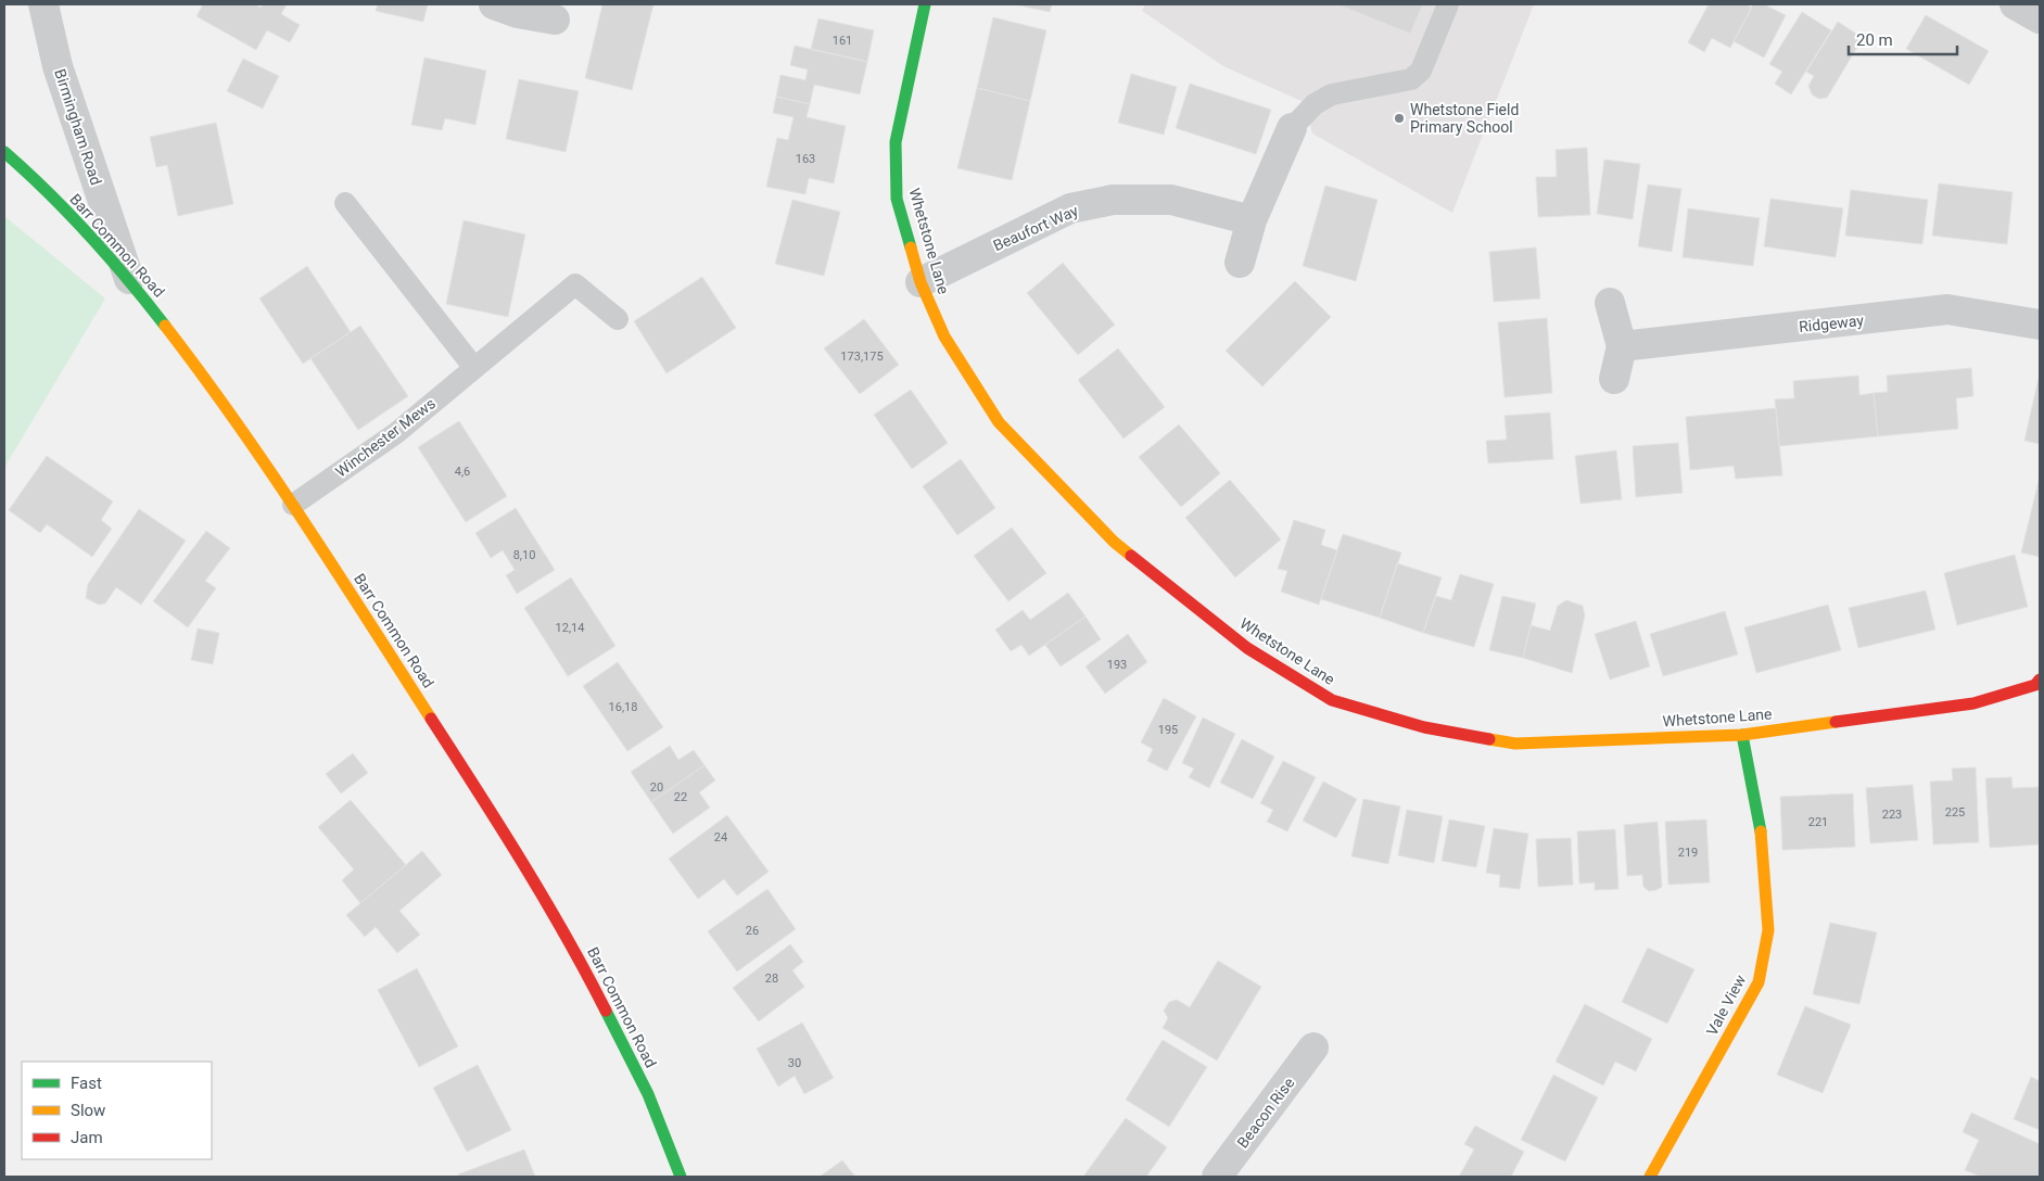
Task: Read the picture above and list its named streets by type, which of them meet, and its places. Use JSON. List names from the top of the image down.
{
  "streets": {
    "street": [
      "Birmingham Road",
      "Beaufort Way",
      "Whetstone Lane",
      "Barr Common Road",
      "Ridgeway",
      "Vale View",
      "Beacon Rise"
    ],
    "lane": ["Winchester Mews"]
  },
  "crossings": [
    ["Birmingham Road", "Barr Common Road"],
    ["Beaufort Way", "Whetstone Lane"],
    ["Whetstone Lane", "Vale View"],
    ["Barr Common Road", "Winchester Mews"]
  ],
  "places": ["Whetstone Field Primary School"],
  "house_numbers": [
    "161",
    "163",
    "173,175",
    "4,6",
    "8,10",
    "12,14",
    "193",
    "16,18",
    "195",
    "20",
    "22",
    "225",
    "223",
    "221",
    "24",
    "219",
    "26",
    "28",
    "30"
  ],
  "legend": ["Fast", "Slow", "Jam"],
  "scale_bar": "20 m"
}
